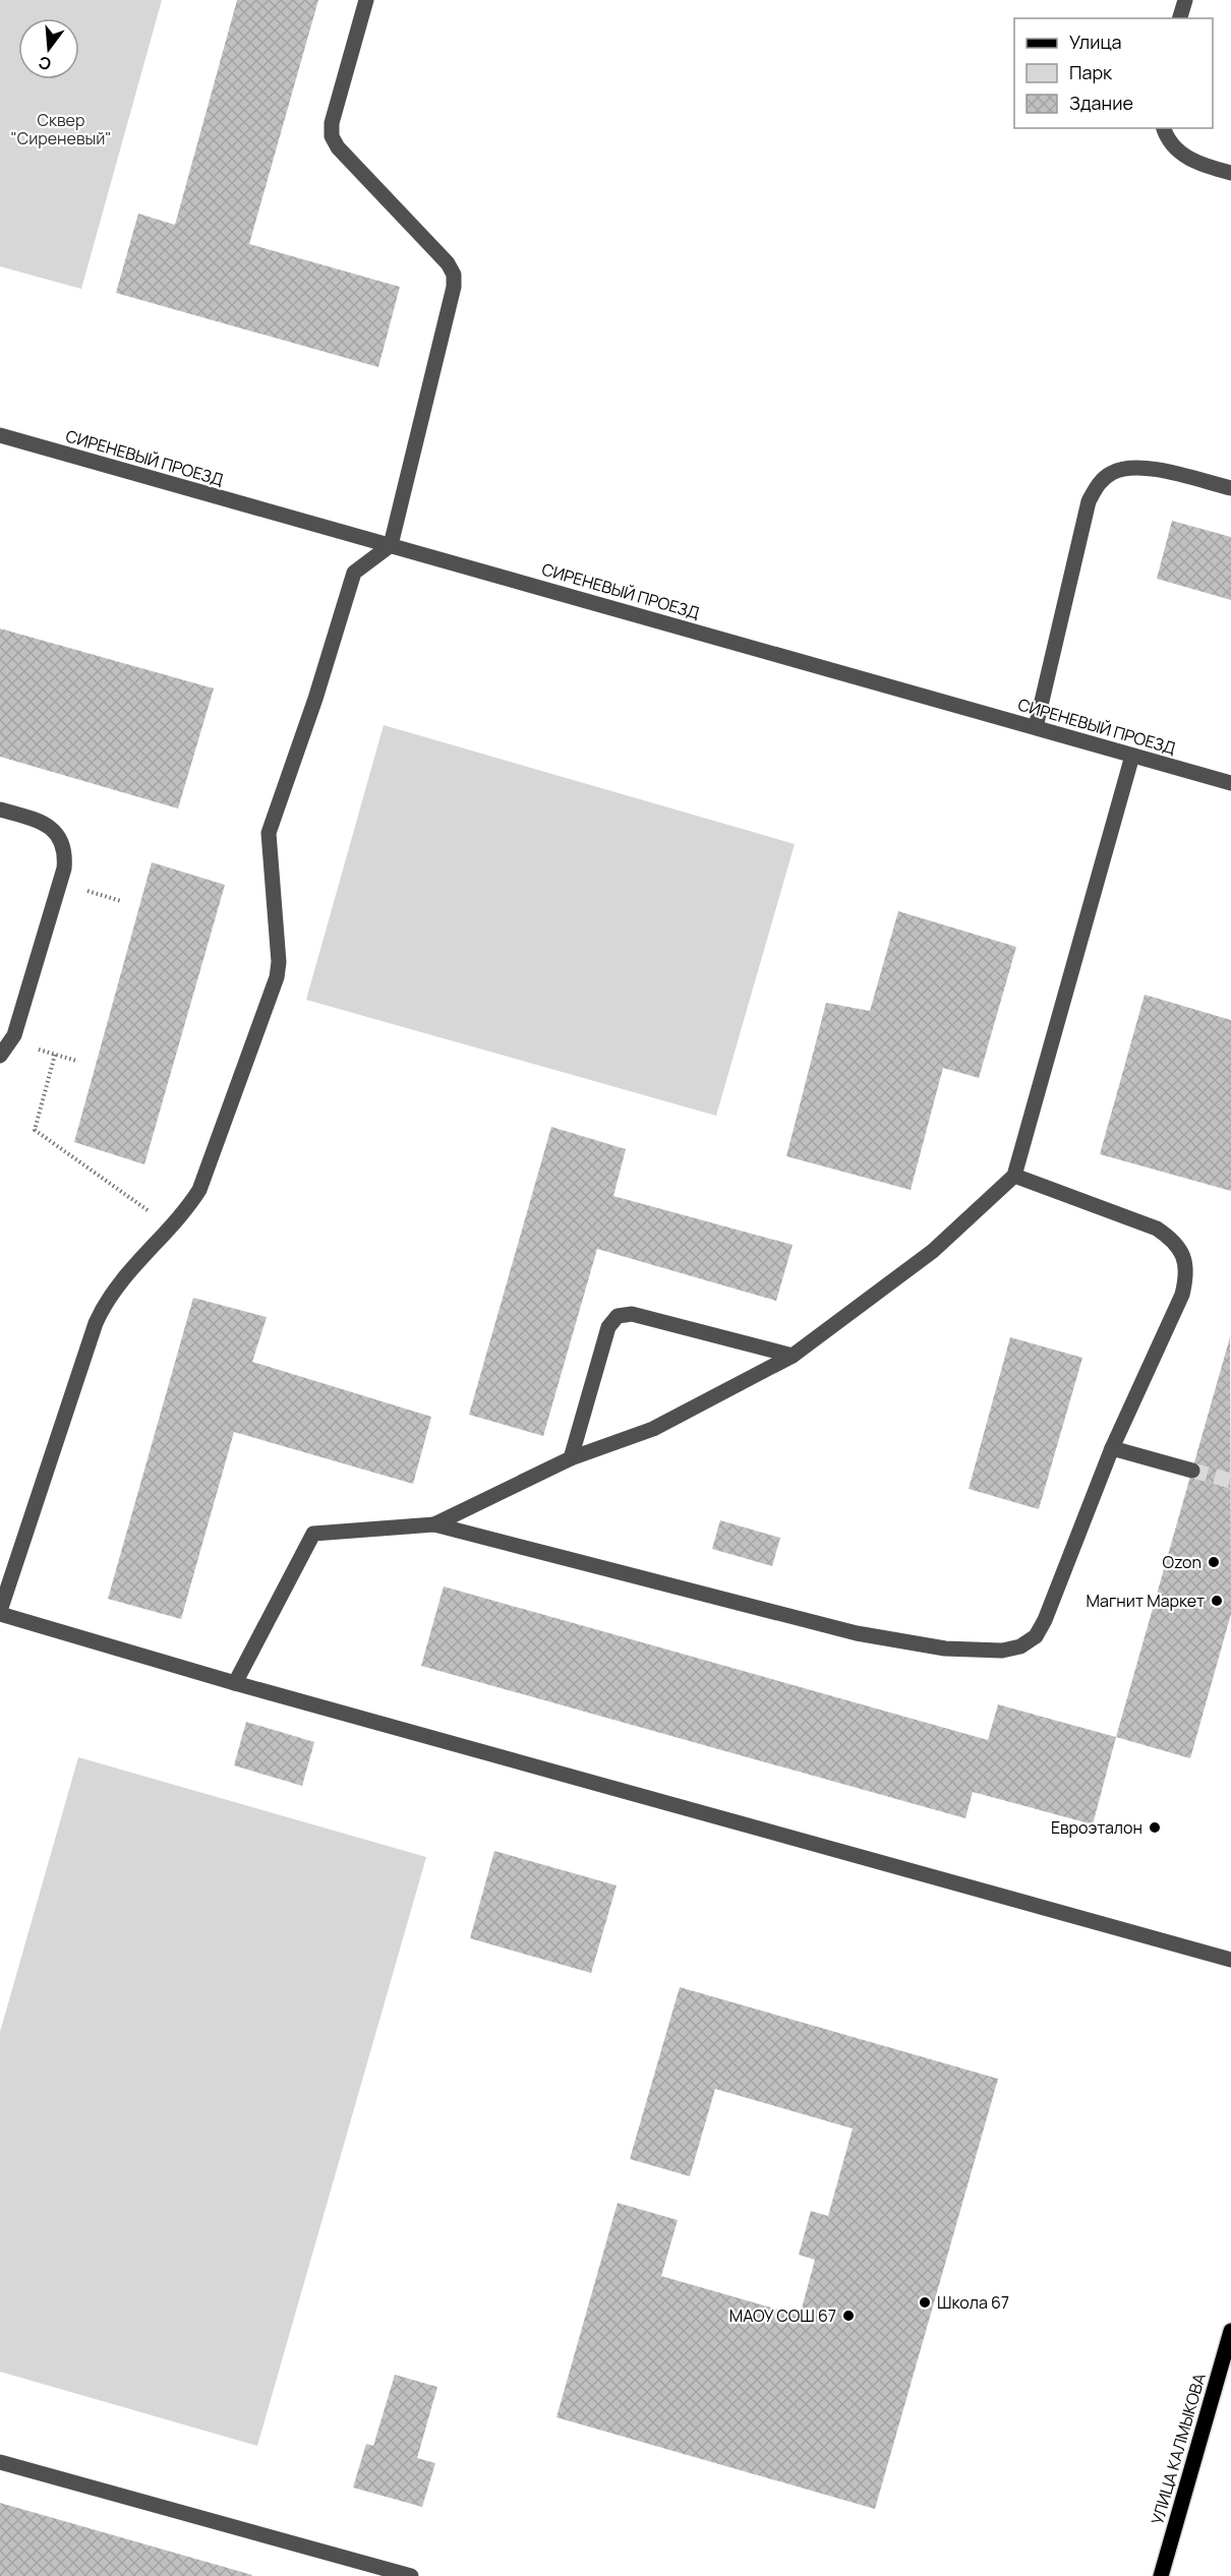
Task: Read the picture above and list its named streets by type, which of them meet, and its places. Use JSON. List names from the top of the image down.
{
  "streets": {
    "main road": ["УЛИЦА КАЛМЫКОВА"],
    "street": ["СИРЕНЕВЫЙ ПРОЕЗД"]
  },
  "parks": ["Сквер \"Сиреневый\""],
  "places": [
    "Ozon",
    "Магнит Маркет",
    "Евроэталон",
    "Школа 67",
    "МАОУ СОШ 67"
  ],
  "legend": ["Улица", "Парк", "Здание"],
  "north": "bottom"
}
